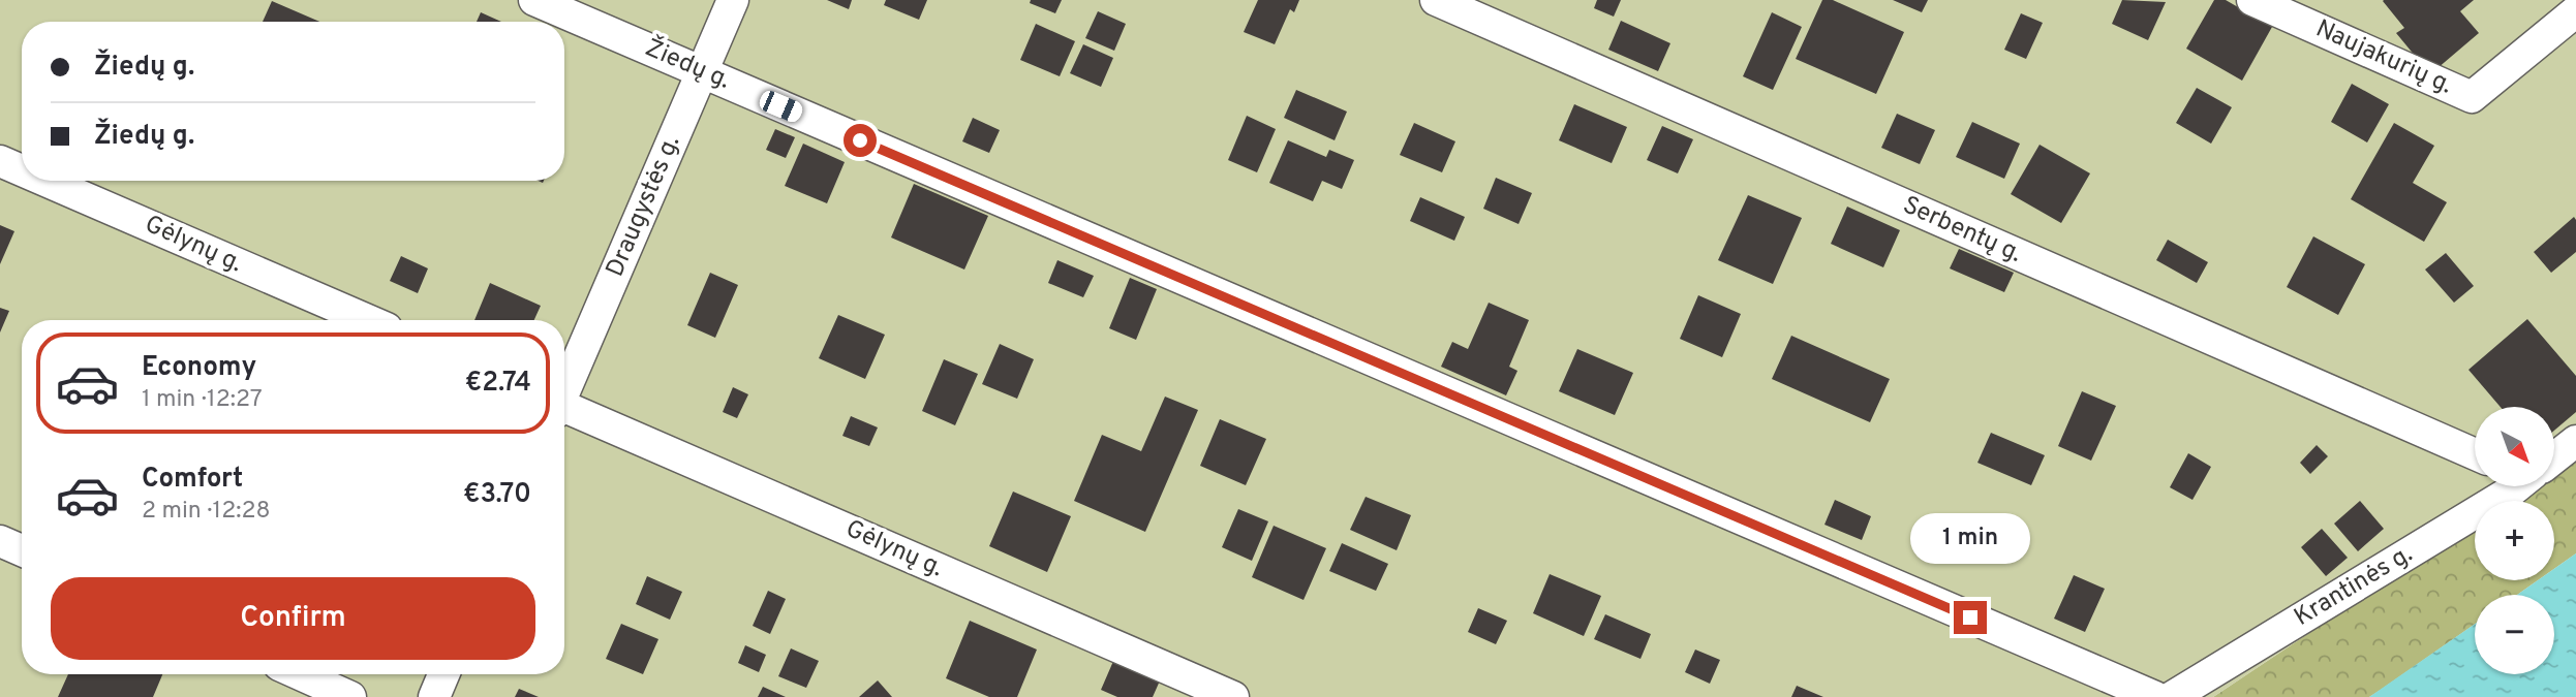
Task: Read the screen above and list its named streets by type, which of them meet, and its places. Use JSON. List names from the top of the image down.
{
  "streets": {
    "street": [
      "Naujakurių g.",
      "Žiedų g.",
      "Draugystės g.",
      "Serbentų g.",
      "Gėlynų g.",
      "Krantinės g."
    ]
  },
  "crossings": [
    ["Žiedų g.", "Draugystės g."]
  ],
  "north": "bottom right",
  "page": {
    "banner": ["Žiedų g.", "Žiedų g."],
    "list": [
      {
        "name": "Economy",
        "note": "1 min · 12:27",
        "value": "€2.74"
      },
      {
        "name": "Comfort",
        "note": "2 min · 12:28",
        "value": "€3.70"
      }
    ],
    "map_buttons": ["+", "−"],
    "bubble": "1 min",
    "buttons": "Confirm"
  }
}
